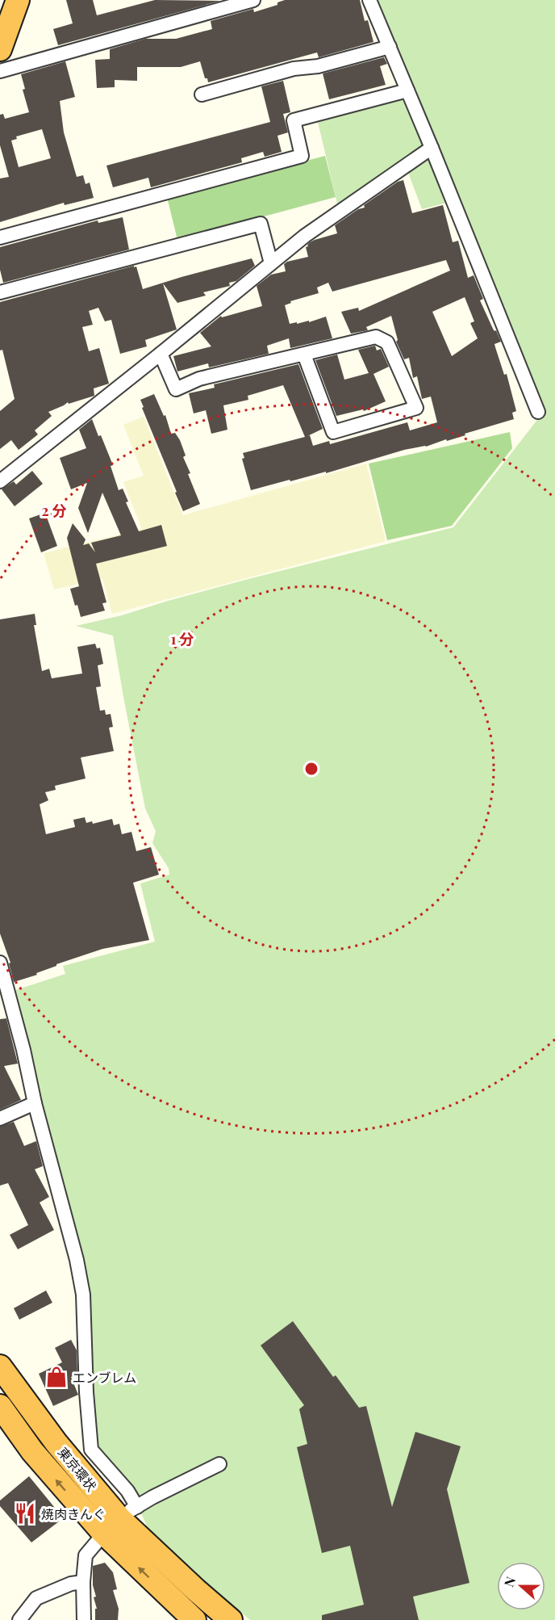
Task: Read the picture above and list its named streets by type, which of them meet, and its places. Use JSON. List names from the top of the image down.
{
  "streets": {
    "highway": ["東京環状"]
  },
  "places": {
    "shop": ["エンブレム"],
    "restaurant": ["焼肉きんぐ"]
  },
  "north": "left",
  "rings": ["2 分", "1 分"]
}
